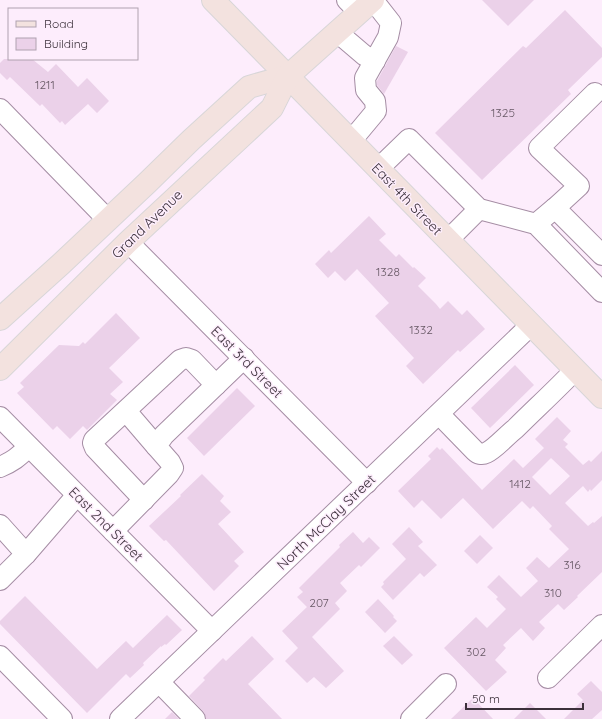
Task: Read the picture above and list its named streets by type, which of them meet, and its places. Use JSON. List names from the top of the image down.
{
  "streets": {
    "main road": ["East 4th Street", "Grand Avenue"],
    "street": ["East 3rd Street", "North McClay Street", "East 2nd Street"]
  },
  "crossings": [
    ["East 4th Street", "Grand Avenue"],
    ["East 4th Street", "North McClay Street"],
    ["Grand Avenue", "East 3rd Street"],
    ["East 3rd Street", "North McClay Street"],
    ["North McClay Street", "East 2nd Street"]
  ],
  "house_numbers": [
    "1211",
    "1325",
    "1328",
    "1332",
    "1412",
    "316",
    "310",
    "207",
    "302"
  ],
  "legend": ["Road", "Building"],
  "scale_bar": "50 m"
}
